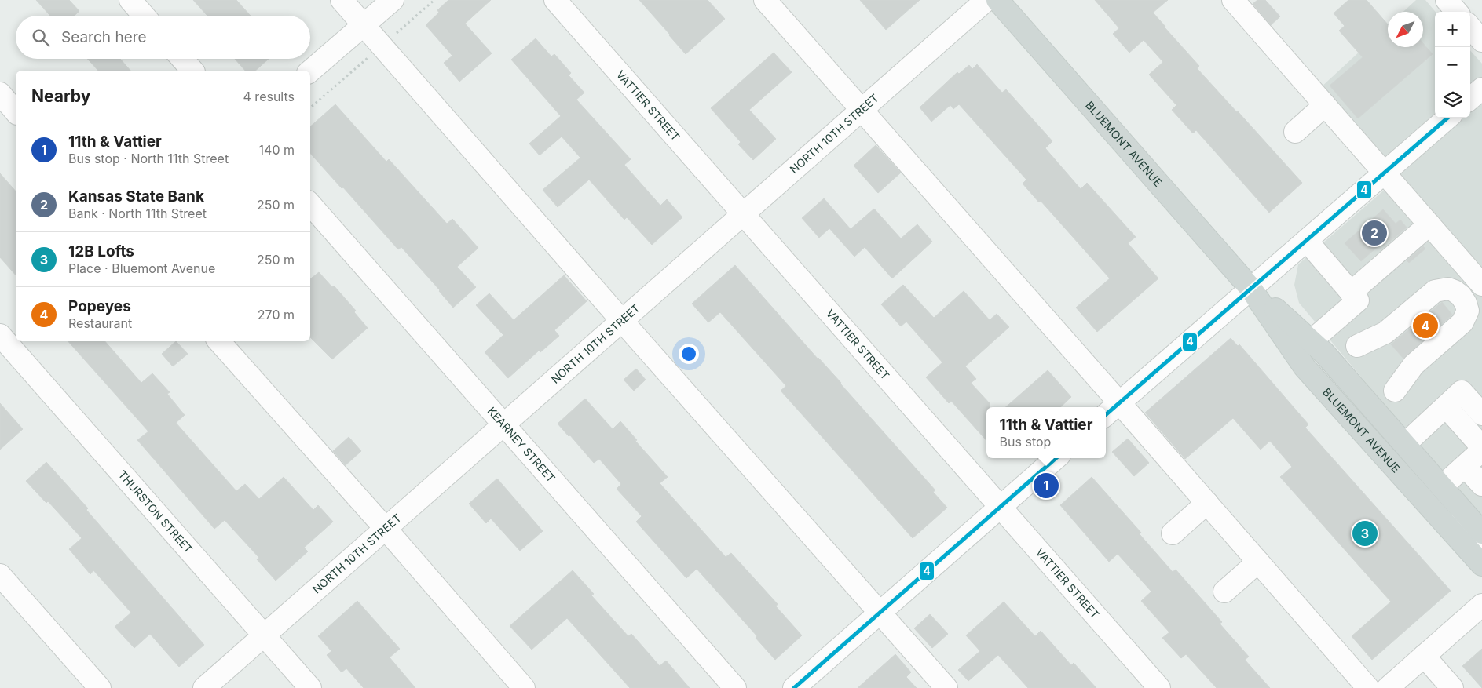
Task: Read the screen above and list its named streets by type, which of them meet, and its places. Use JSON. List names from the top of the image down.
{
  "streets": {
    "main road": ["BLUEMONT AVENUE"],
    "street": [
      "VATTIER STREET",
      "NORTH 10TH STREET",
      "KEARNEY STREET",
      "THURSTON STREET"
    ]
  },
  "crossings": [
    ["VATTIER STREET", "NORTH 10TH STREET"],
    ["NORTH 10TH STREET", "KEARNEY STREET"],
    ["NORTH 10TH STREET", "THURSTON STREET"]
  ],
  "lines": ["transit line 4"],
  "north": "bottom left",
  "page": {
    "map_buttons": ["+", "−"],
    "search": "Search here",
    "heading": ["Nearby", "4 results"],
    "list": [
      {
        "mark": "1",
        "name": "11th & Vattier",
        "note": "Bus stop · North 11th Street",
        "value": "140 m"
      },
      {
        "mark": "2",
        "name": "Kansas State Bank",
        "note": "Bank · North 11th Street",
        "value": "250 m"
      },
      {
        "mark": "3",
        "name": "12B Lofts",
        "note": "Place · Bluemont Avenue",
        "value": "250 m"
      },
      {
        "mark": "4",
        "name": "Popeyes",
        "note": "Restaurant",
        "value": "270 m"
      }
    ],
    "pins": [
      "2",
      "4",
      "1",
      "3"
    ],
    "popup": ["11th & Vattier", "Bus stop"]
  }
}
